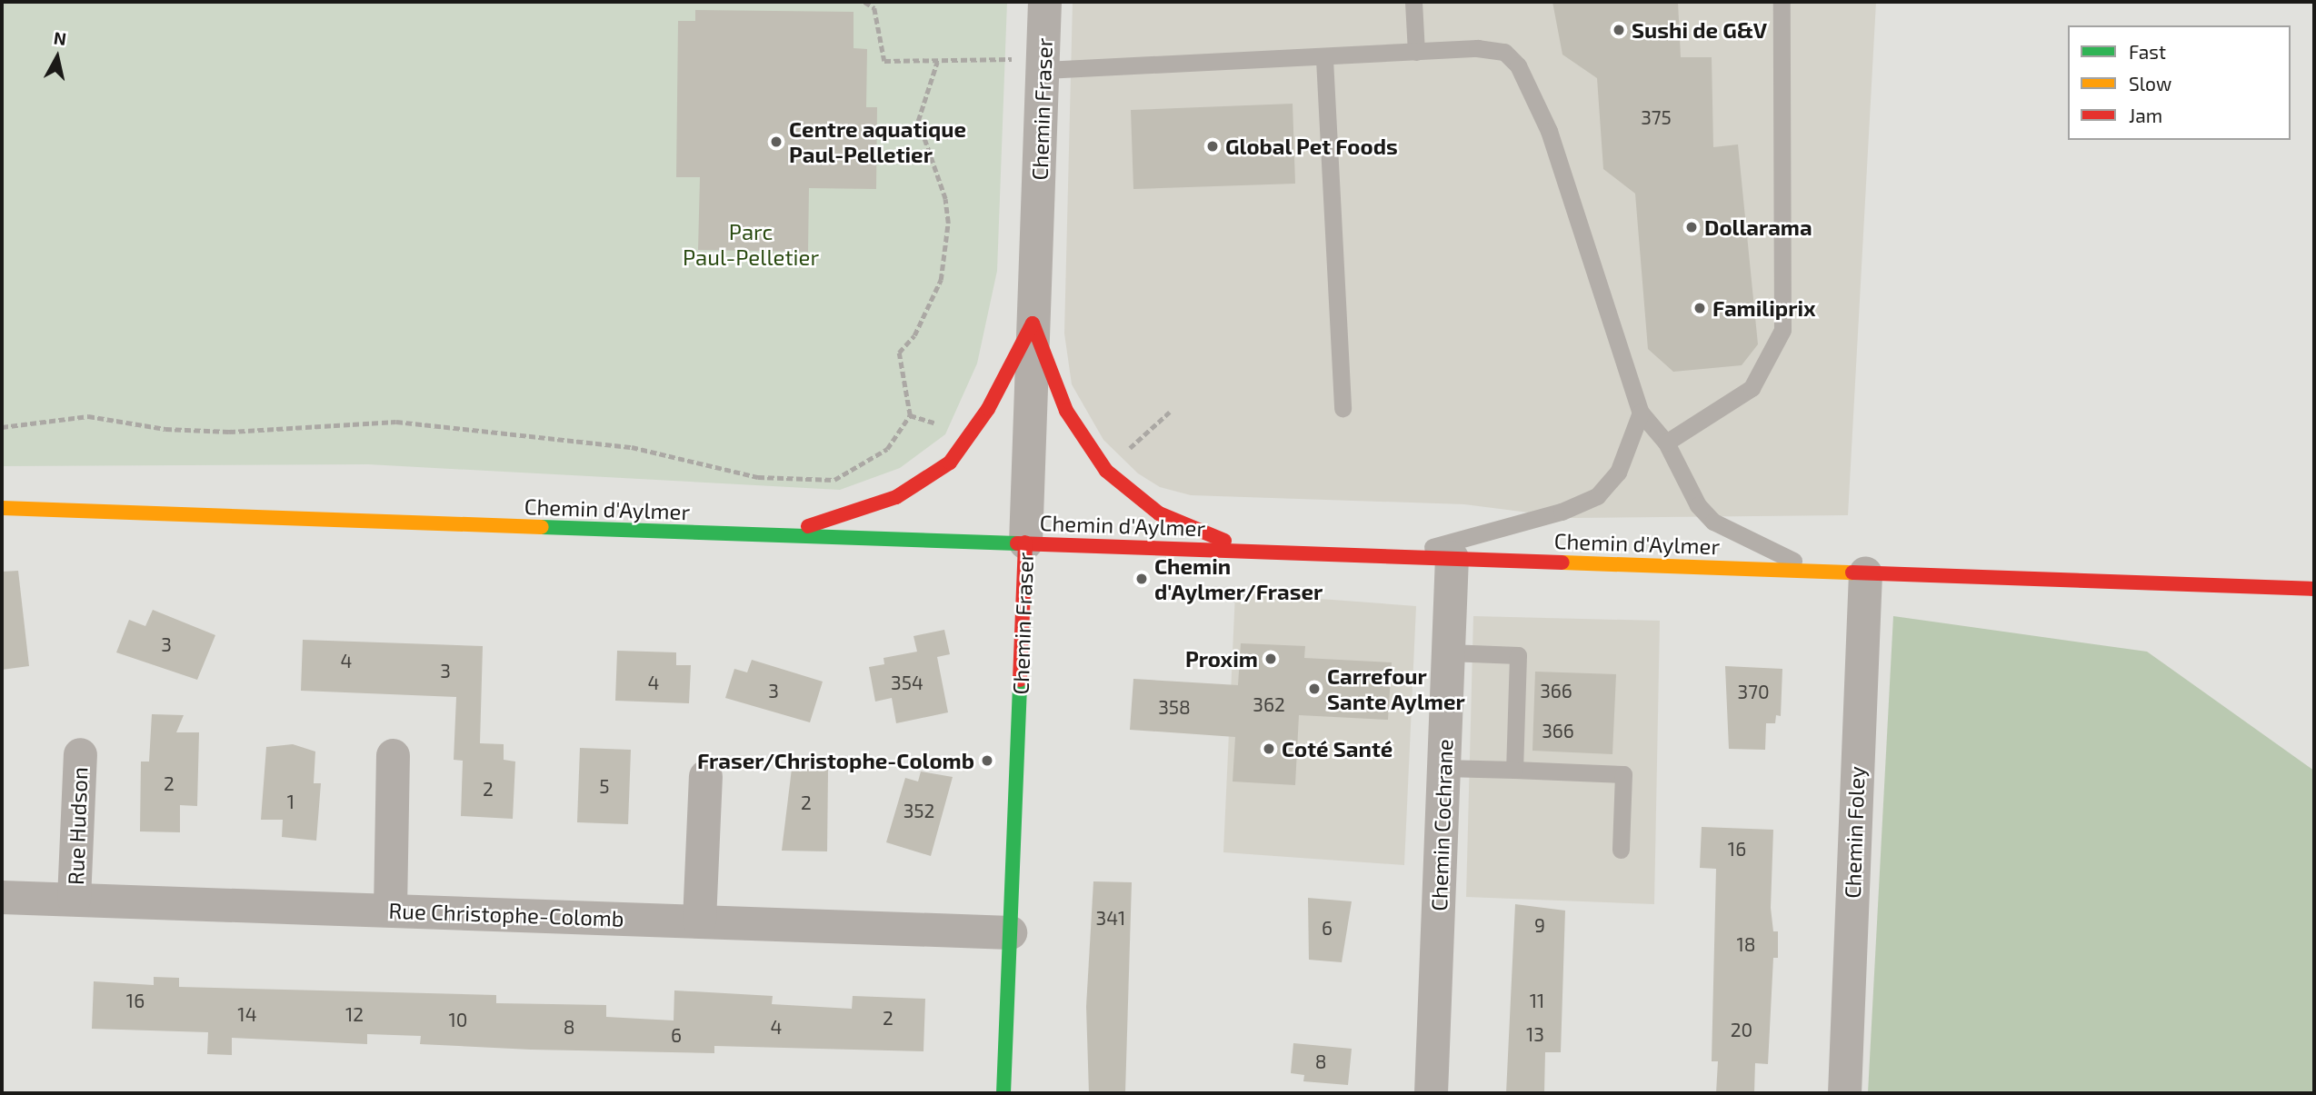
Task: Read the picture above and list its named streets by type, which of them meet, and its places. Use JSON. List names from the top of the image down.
{
  "streets": {
    "main road": ["Chemin Fraser", "Chemin d'Aylmer"],
    "street": [
      "Chemin Cochrane",
      "Rue Hudson",
      "Chemin Foley",
      "Rue Christophe-Colomb"
    ]
  },
  "crossings": [
    ["Chemin Fraser", "Chemin d'Aylmer"],
    ["Chemin Fraser", "Rue Christophe-Colomb"],
    ["Chemin d'Aylmer", "Chemin Cochrane"],
    ["Chemin d'Aylmer", "Chemin Foley"],
    ["Rue Hudson", "Rue Christophe-Colomb"]
  ],
  "parks": ["Parc Paul-Pelletier"],
  "places": [
    "Sushi de G&V",
    "Centre aquatique Paul-Pelletier",
    "Global Pet Foods",
    "Dollarama",
    "Familiprix",
    "Chemin d'Aylmer/Fraser",
    "Proxim",
    "Carrefour Sante Aylmer",
    "Coté Santé",
    "Fraser/Christophe-Colomb"
  ],
  "house_numbers": [
    "375",
    "3",
    "4",
    "3",
    "4",
    "354",
    "3",
    "366",
    "370",
    "362",
    "358",
    "366",
    "2",
    "5",
    "2",
    "1",
    "2",
    "352",
    "16",
    "341",
    "9",
    "6",
    "18",
    "16",
    "11",
    "14",
    "12",
    "2",
    "10",
    "8",
    "4",
    "20",
    "13",
    "6",
    "8"
  ],
  "legend": ["Fast", "Slow", "Jam"],
  "north": "top"
}
